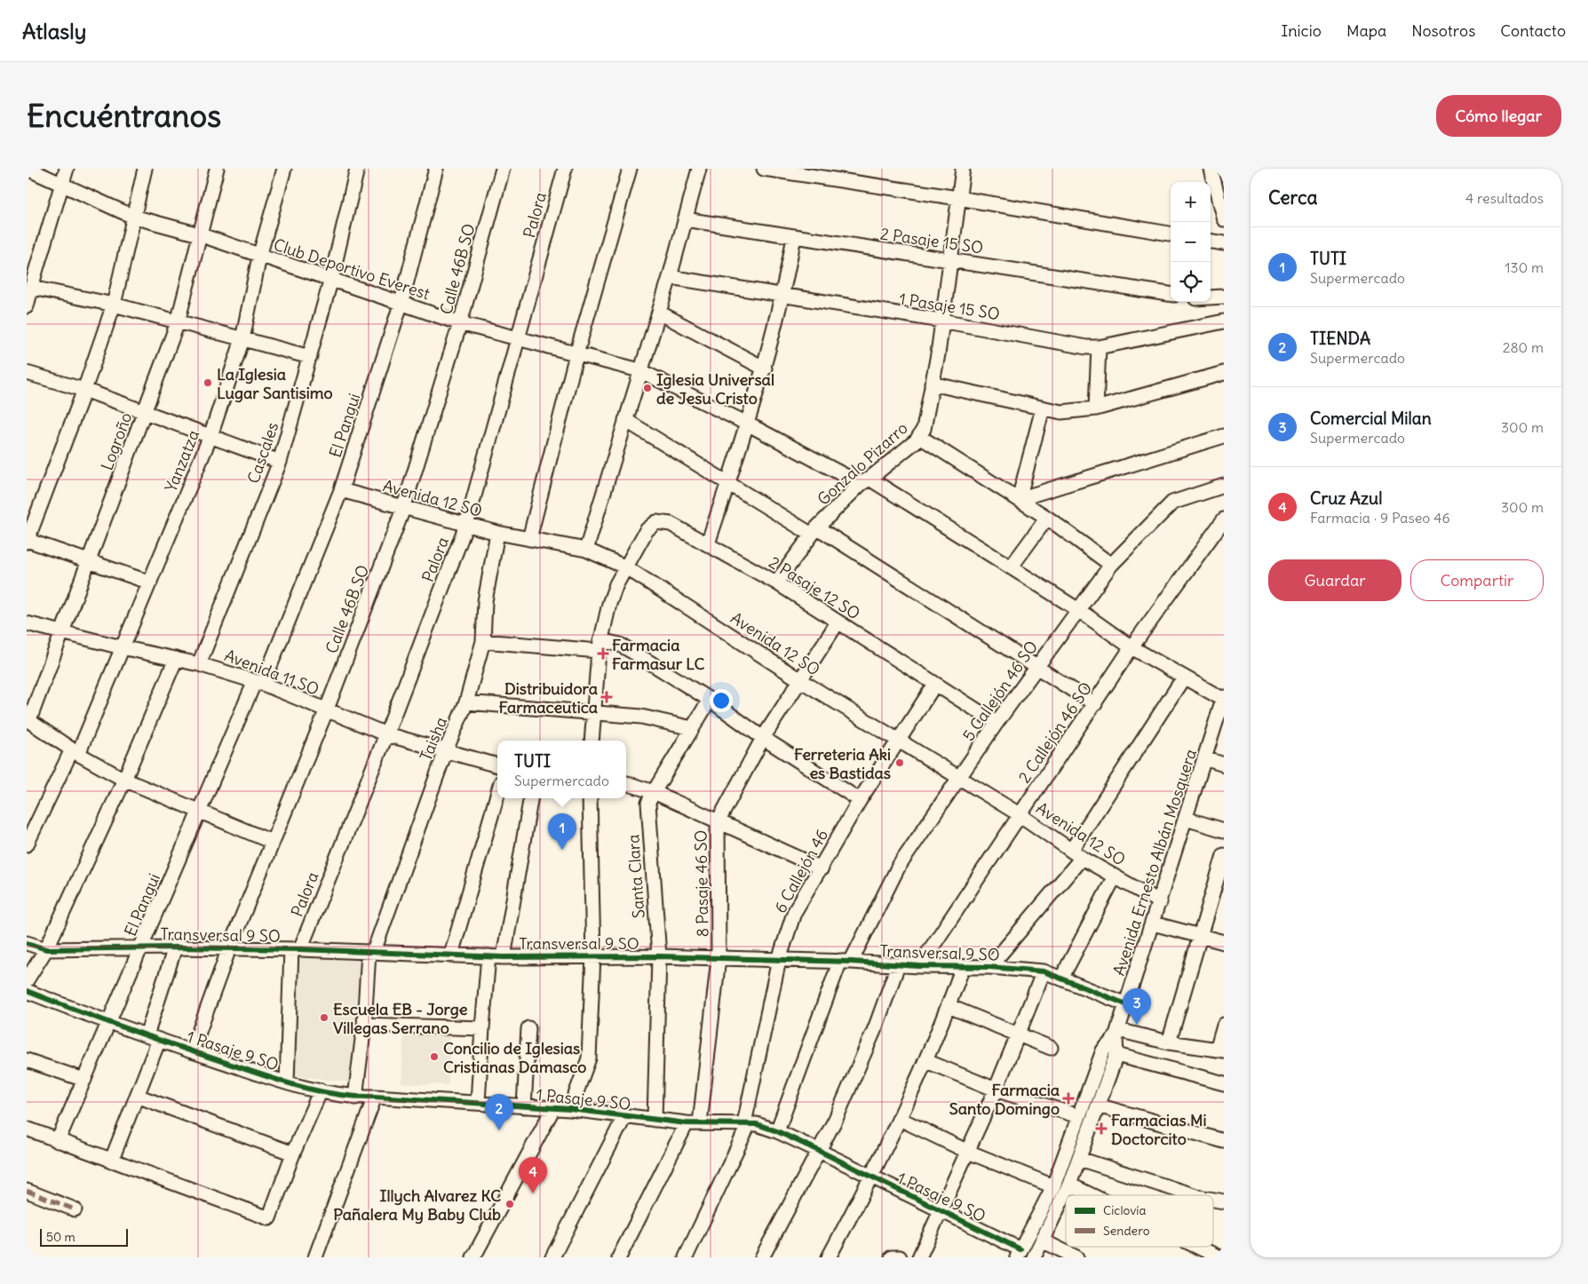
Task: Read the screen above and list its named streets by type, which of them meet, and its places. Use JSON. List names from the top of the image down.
{
  "streets": {
    "street": [
      "Palora",
      "2 Pasaje 15 SO",
      "Club Deportivo Everest",
      "Calle 46B SO",
      "1 Pasaje 15 SO",
      "El Pangui",
      "Logroño",
      "Cascales",
      "Yanzatza",
      "Gonzalo Pizarro",
      "Avenida 12 SO",
      "2 Pasaje 12 SO",
      "Avenida 11 SO",
      "5 Callejón 46 SO",
      "2 Callejón 46 SO",
      "Taisha",
      "Avenida Ernesto Albán Mosquera",
      "6 Callejón 46",
      "Santa Clara",
      "8 Pasaje 46 SO",
      "Transversal 9 SO",
      "1 Pasaje 9 SO"
    ]
  },
  "crossings": [
    ["Palora", "Club Deportivo Everest"],
    ["Palora", "Avenida 12 SO"],
    ["Palora", "Avenida 11 SO"],
    ["Palora", "Transversal 9 SO"],
    ["Palora", "1 Pasaje 9 SO"],
    ["2 Pasaje 15 SO", "Gonzalo Pizarro"],
    ["Club Deportivo Everest", "Calle 46B SO"],
    ["Club Deportivo Everest", "El Pangui"],
    ["Club Deportivo Everest", "Logroño"],
    ["Club Deportivo Everest", "Cascales"],
    ["Club Deportivo Everest", "Yanzatza"],
    ["Club Deportivo Everest", "Gonzalo Pizarro"],
    ["Club Deportivo Everest", "5 Callejón 46 SO"],
    ["Club Deportivo Everest", "2 Callejón 46 SO"],
    ["Club Deportivo Everest", "Avenida Ernesto Albán Mosquera"],
    ["Calle 46B SO", "Avenida 12 SO"],
    ["Calle 46B SO", "Avenida 11 SO"],
    ["Calle 46B SO", "Transversal 9 SO"],
    ["Calle 46B SO", "1 Pasaje 9 SO"],
    ["1 Pasaje 15 SO", "Gonzalo Pizarro"],
    ["El Pangui", "Avenida 12 SO"],
    ["El Pangui", "Avenida 11 SO"],
    ["El Pangui", "Transversal 9 SO"],
    ["El Pangui", "1 Pasaje 9 SO"],
    ["Logroño", "Avenida 11 SO"],
    ["Cascales", "Avenida 11 SO"],
    ["Yanzatza", "Avenida 11 SO"],
    ["Gonzalo Pizarro", "2 Pasaje 12 SO"],
    ["Avenida 12 SO", "2 Pasaje 12 SO"],
    ["Avenida 12 SO", "5 Callejón 46 SO"],
    ["Avenida 12 SO", "2 Callejón 46 SO"],
    ["Avenida 12 SO", "Taisha"],
    ["Avenida 12 SO", "Avenida Ernesto Albán Mosquera"],
    ["Avenida 12 SO", "6 Callejón 46"],
    ["Avenida 12 SO", "8 Pasaje 46 SO"],
    ["2 Pasaje 12 SO", "5 Callejón 46 SO"],
    ["2 Pasaje 12 SO", "6 Callejón 46"],
    ["2 Pasaje 12 SO", "8 Pasaje 46 SO"],
    ["Avenida 11 SO", "Taisha"],
    ["5 Callejón 46 SO", "Transversal 9 SO"],
    ["5 Callejón 46 SO", "1 Pasaje 9 SO"],
    ["2 Callejón 46 SO", "Transversal 9 SO"],
    ["Taisha", "Transversal 9 SO"],
    ["Taisha", "1 Pasaje 9 SO"],
    ["Avenida Ernesto Albán Mosquera", "Transversal 9 SO"],
    ["Avenida Ernesto Albán Mosquera", "1 Pasaje 9 SO"],
    ["6 Callejón 46", "Transversal 9 SO"],
    ["6 Callejón 46", "1 Pasaje 9 SO"],
    ["Santa Clara", "Transversal 9 SO"],
    ["Santa Clara", "1 Pasaje 9 SO"],
    ["8 Pasaje 46 SO", "Transversal 9 SO"],
    ["8 Pasaje 46 SO", "1 Pasaje 9 SO"]
  ],
  "places": {
    "other": [
      "La Iglesia Lugar Santisimo",
      "Iglesia Universal de Jesu Cristo",
      "Ferreteria Aki es Bastidas",
      "Escuela EB - Jorge Villegas Serrano",
      "Concilio de Iglesias Cristianas Damasco",
      "Illych Alvarez KC Pañalera My Baby Club"
    ],
    "health": [
      "Farmacia Farmasur LC",
      "Distribuidora Farmaceutica",
      "Farmacia Santo Domingo",
      "Farmacias Mi Doctorcito"
    ]
  },
  "legend": ["Ciclovía", "Sendero"],
  "scale_bar": "50 m",
  "page": {
    "header": "Atlasly",
    "nav": [
      "Inicio",
      "Mapa",
      "Nosotros",
      "Contacto"
    ],
    "buttons": [
      "Cómo llegar",
      ["Guardar", "Compartir"]
    ],
    "title": "Encuéntranos",
    "heading": ["Cerca", "4 resultados"],
    "map_buttons": ["+", "−"],
    "list": [
      {
        "mark": "1",
        "name": "TUTI",
        "note": "Supermercado",
        "value": "130 m"
      },
      {
        "mark": "2",
        "name": "TIENDA",
        "note": "Supermercado",
        "value": "280 m"
      },
      {
        "mark": "3",
        "name": "Comercial Milan",
        "note": "Supermercado",
        "value": "300 m"
      },
      {
        "mark": "4",
        "name": "Cruz Azul",
        "note": "Farmacia · 9 Paseo 46",
        "value": "300 m"
      }
    ],
    "popup": ["TUTI", "Supermercado"],
    "pins": [
      "1",
      "3",
      "2",
      "4"
    ],
    "scale": "50 m"
  }
}
